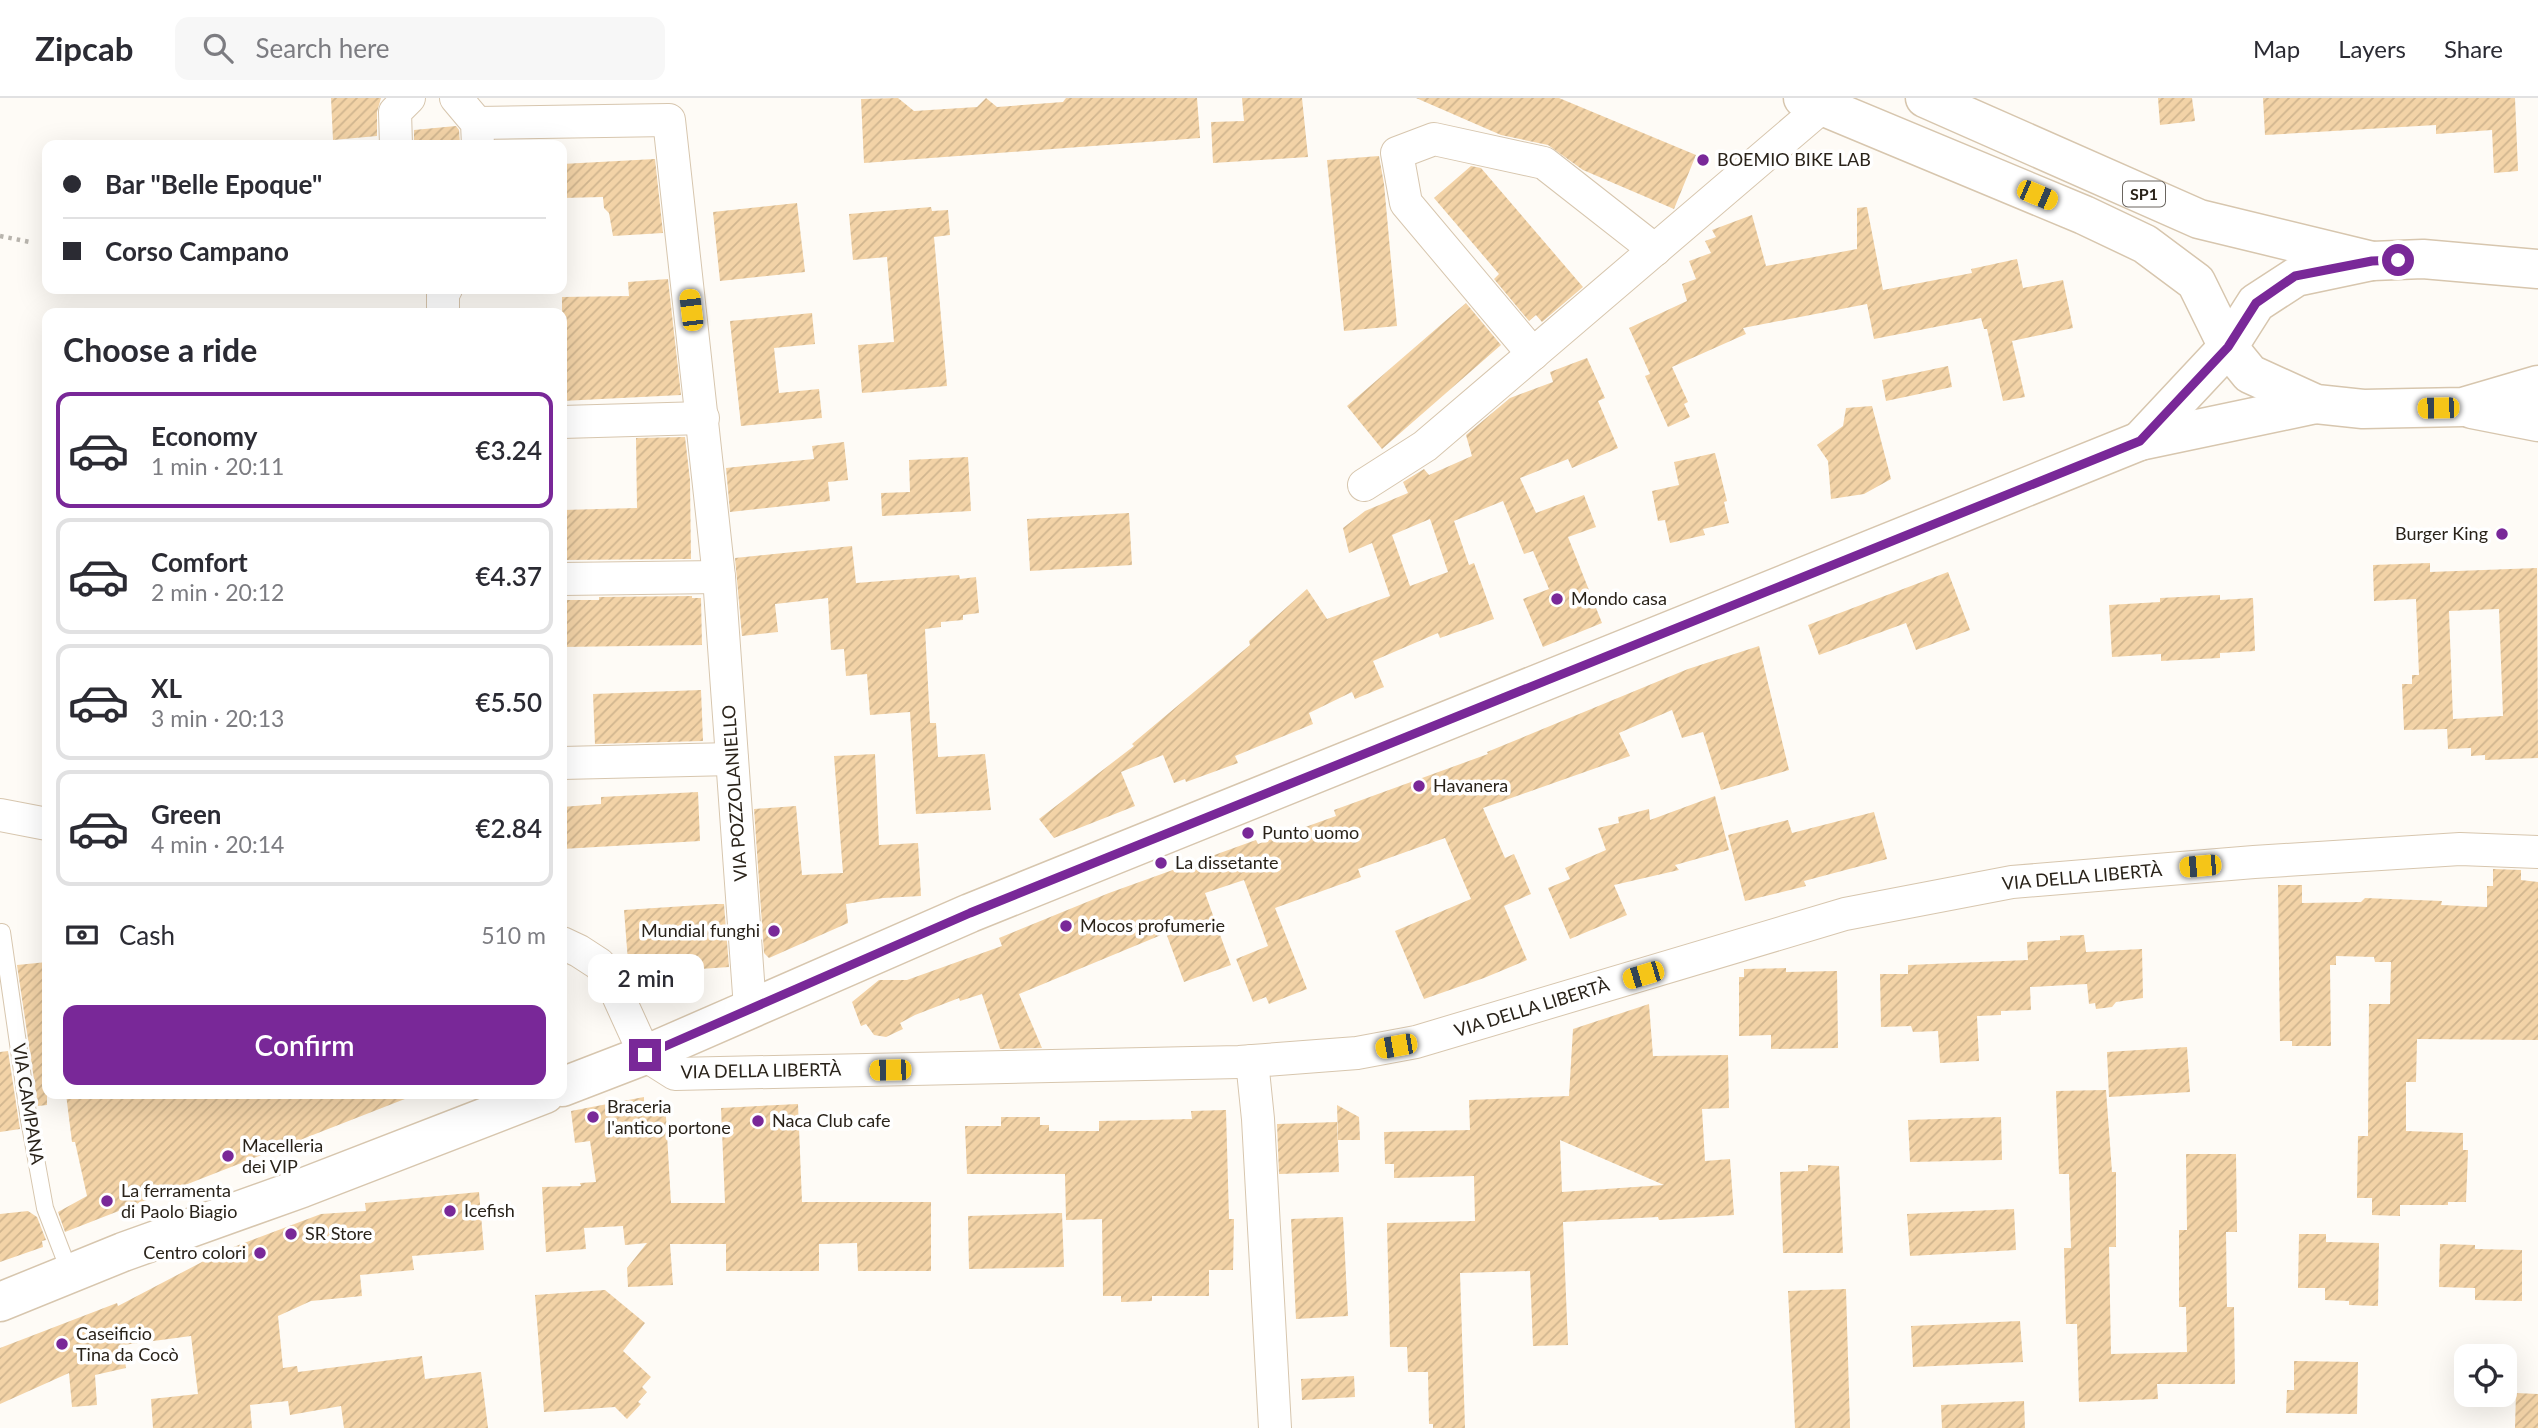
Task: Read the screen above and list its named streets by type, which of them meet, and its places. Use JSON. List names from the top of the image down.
{
  "streets": {
    "main road": ["SP1"],
    "street": ["VIA POZZOLANIELLO", "VIA DELLA LIBERTÀ"],
    "lane": ["VIA CAMPANA"]
  },
  "places": [
    "BOEMIO BIKE LAB",
    "Burger King",
    "Mondo casa",
    "Havanera",
    "Punto uomo",
    "La dissetante",
    "Mocos profumerie",
    "Mundial funghi",
    "Braceria l'antico portone",
    "Naca Club cafe",
    "Macelleria dei VIP",
    "La ferramenta di Paolo Biagio",
    "Icefish",
    "SR Store",
    "Centro colori",
    "Caseificio Tina da Cocò"
  ],
  "page": {
    "header": "Zipcab",
    "search": "Search here",
    "nav": ["Map", "Layers", "Share"],
    "banner": ["Bar \"Belle Epoque\"", "Corso Campano"],
    "heading": "Choose a ride",
    "list": [
      {
        "name": "Economy",
        "note": "1 min · 20:11",
        "value": "€3.24"
      },
      {
        "name": "Comfort",
        "note": "2 min · 20:12",
        "value": "€4.37"
      },
      {
        "name": "XL",
        "note": "3 min · 20:13",
        "value": "€5.50"
      },
      {
        "name": "Green",
        "note": "4 min · 20:14",
        "value": "€2.84"
      }
    ],
    "pay": ["Cash", "510 m"],
    "bubble": "2 min",
    "buttons": "Confirm"
  }
}
